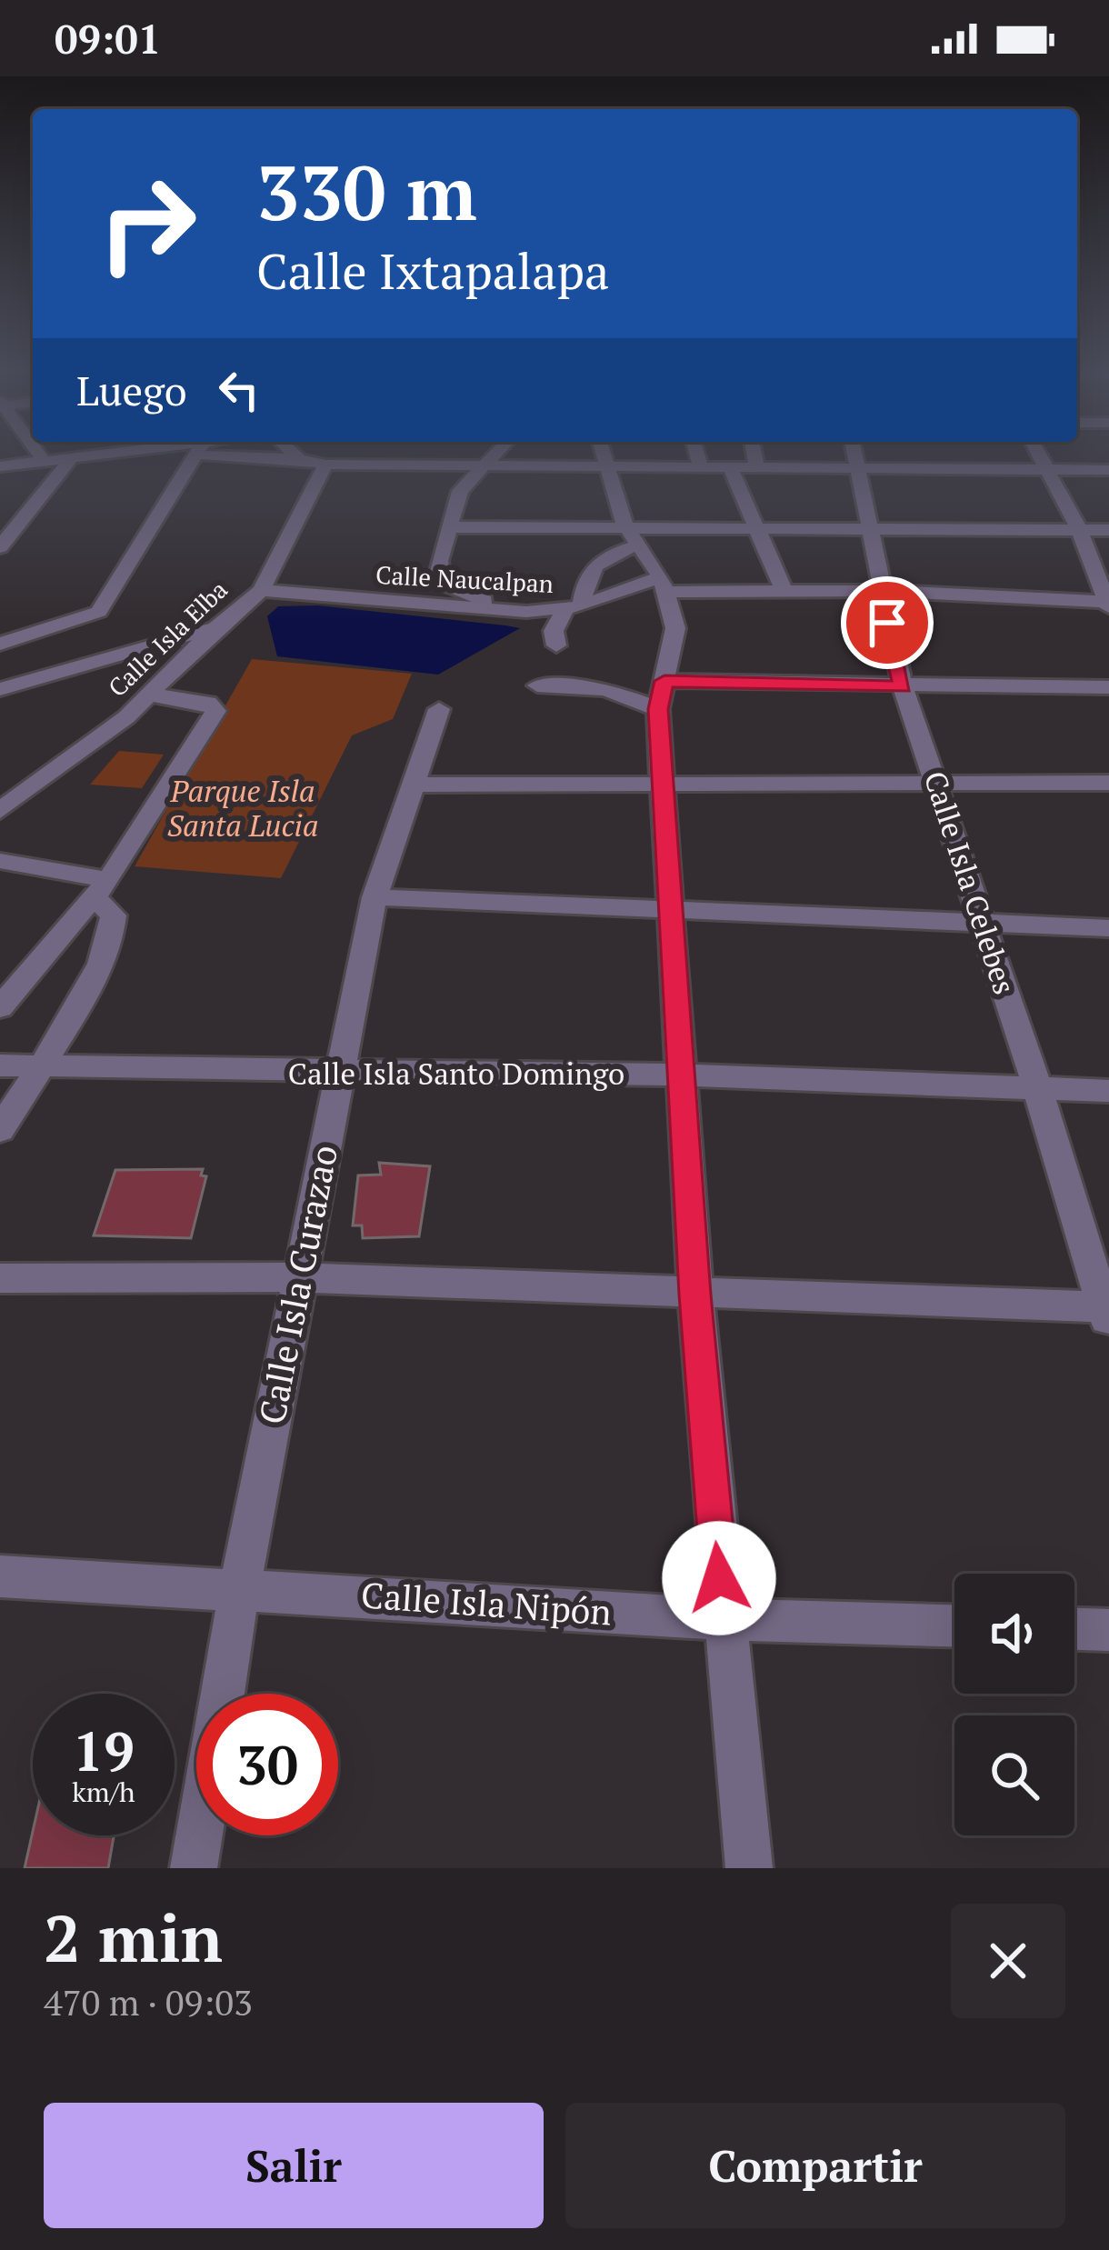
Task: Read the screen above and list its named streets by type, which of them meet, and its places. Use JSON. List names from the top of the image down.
{
  "streets": {
    "street": [
      "Calle Naucalpan",
      "Calle Isla Elba",
      "Calle Isla Celebes",
      "Calle Isla Santo Domingo",
      "Calle Isla Curazao",
      "Calle Isla Nipón"
    ]
  },
  "crossings": [
    ["Calle Naucalpan", "Calle Isla Elba"],
    ["Calle Naucalpan", "Calle Isla Celebes"],
    ["Calle Isla Celebes", "Calle Isla Santo Domingo"],
    ["Calle Isla Santo Domingo", "Calle Isla Curazao"],
    ["Calle Isla Curazao", "Calle Isla Nipón"]
  ],
  "parks": ["Parque Isla Santa Lucia"],
  "page": {
    "status": "09:01",
    "turn": ["330 m", "Calle Ixtapalapa"],
    "then": "Luego",
    "speed": "19 km/h",
    "limit": "30",
    "heading": ["2 min", "470 m · 09:03"],
    "buttons": ["Salir", "Compartir"]
  }
}
